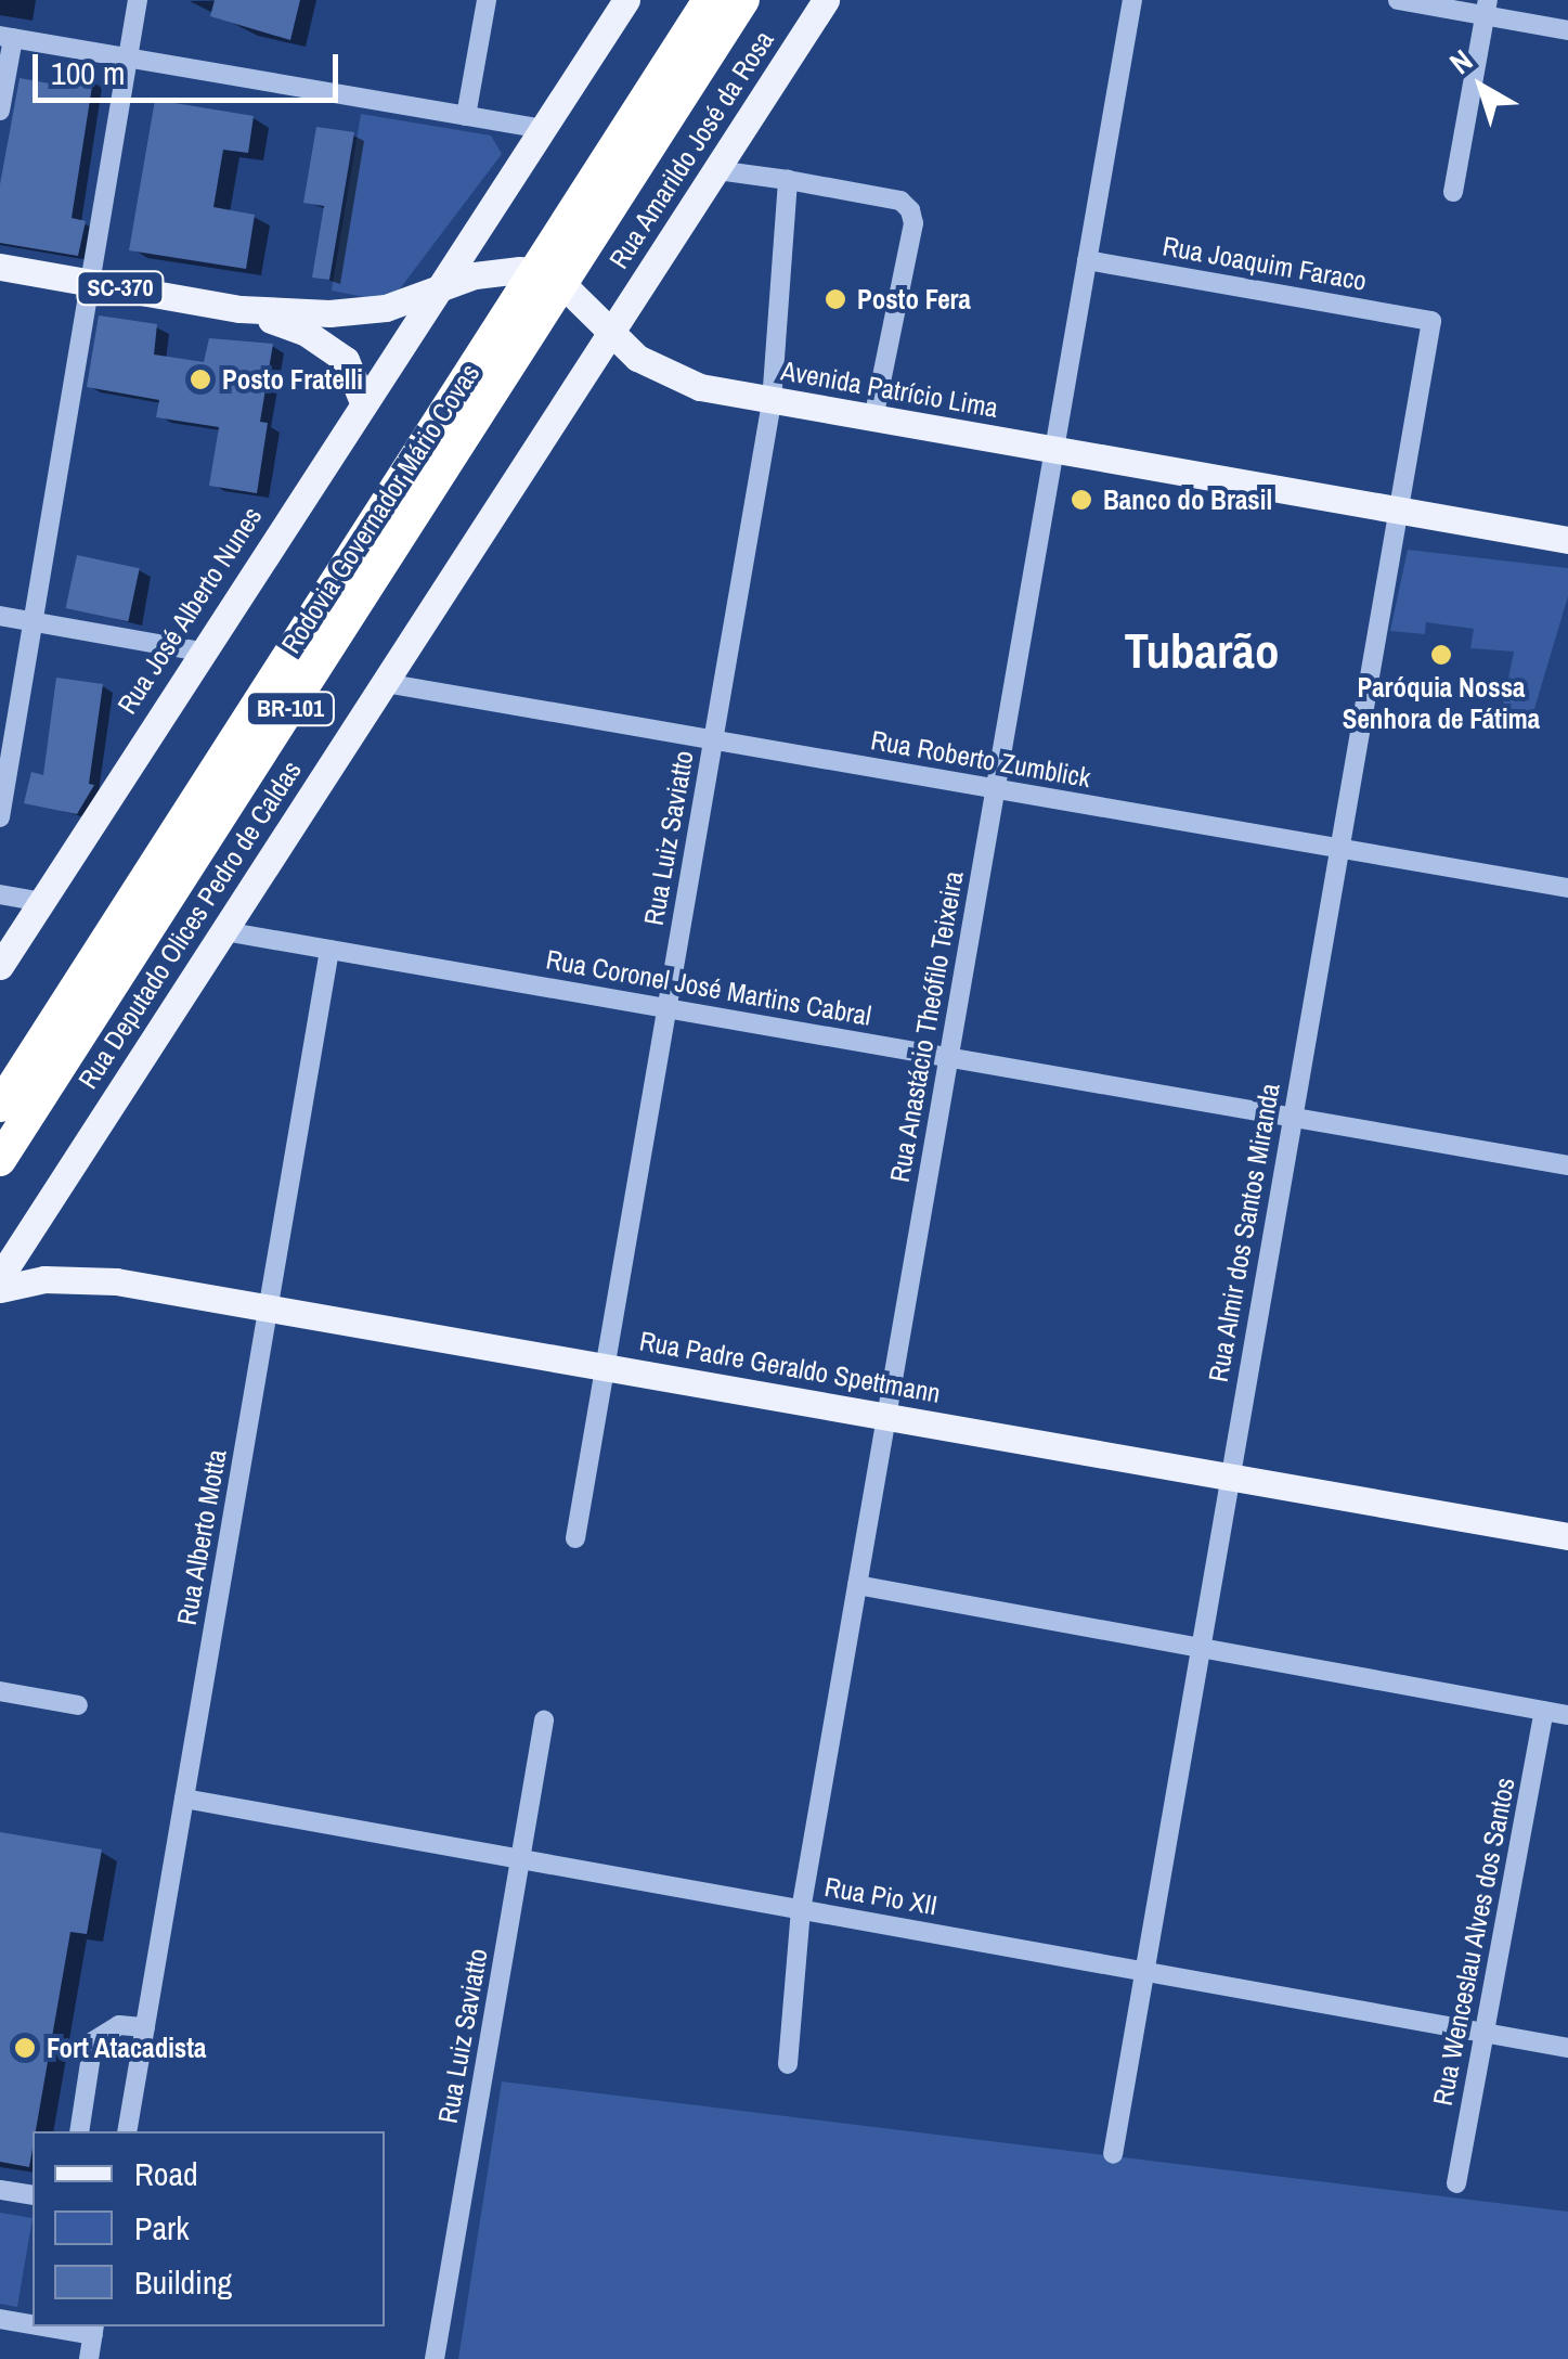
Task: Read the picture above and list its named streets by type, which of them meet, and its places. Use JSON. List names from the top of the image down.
{
  "streets": {
    "highway": ["Rodovia Governador Mário Covas", "BR-101"],
    "main road": [
      "Rua Amarildo José da Rosa",
      "SC-370",
      "Avenida Patrício Lima",
      "Rua José Alberto Nunes",
      "Rua Deputado Olices Pedro de Caldas",
      "Rua Padre Geraldo Spettmann"
    ],
    "street": [
      "Rua Joaquim Faraco",
      "Rua Roberto Zumblick",
      "Rua Luiz Saviatto",
      "Rua Coronel José Martins Cabral",
      "Rua Anastácio Theófilo Teixeira",
      "Rua Almir dos Santos Miranda",
      "Rua Alberto Motta",
      "Rua Pio XII",
      "Rua Wenceslau Alves dos Santos"
    ]
  },
  "crossings": [
    ["Rua Amarildo José da Rosa", "Avenida Patrício Lima"],
    ["Rua Amarildo José da Rosa", "Rua Deputado Olices Pedro de Caldas"],
    ["Rua Joaquim Faraco", "Rua Anastácio Theófilo Teixeira"],
    ["Rua Joaquim Faraco", "Rua Almir dos Santos Miranda"],
    ["Avenida Patrício Lima", "Rua José Alberto Nunes"],
    ["Avenida Patrício Lima", "Rua Luiz Saviatto"],
    ["Avenida Patrício Lima", "Rua Deputado Olices Pedro de Caldas"],
    ["Avenida Patrício Lima", "Rua Anastácio Theófilo Teixeira"],
    ["Avenida Patrício Lima", "Rua Almir dos Santos Miranda"],
    ["Rua Roberto Zumblick", "Rua Luiz Saviatto"],
    ["Rua Roberto Zumblick", "Rua Deputado Olices Pedro de Caldas"],
    ["Rua Roberto Zumblick", "Rua Anastácio Theófilo Teixeira"],
    ["Rua Roberto Zumblick", "Rua Almir dos Santos Miranda"],
    ["Rua Luiz Saviatto", "Rua Coronel José Martins Cabral"],
    ["Rua Luiz Saviatto", "Rua Padre Geraldo Spettmann"],
    ["Rua Luiz Saviatto", "Rua Pio XII"],
    ["Rua Deputado Olices Pedro de Caldas", "Rua Coronel José Martins Cabral"],
    ["Rua Coronel José Martins Cabral", "Rua Anastácio Theófilo Teixeira"],
    ["Rua Coronel José Martins Cabral", "Rua Almir dos Santos Miranda"],
    ["Rua Coronel José Martins Cabral", "Rua Alberto Motta"],
    ["Rua Anastácio Theófilo Teixeira", "Rua Padre Geraldo Spettmann"],
    ["Rua Anastácio Theófilo Teixeira", "Rua Pio XII"],
    ["Rua Almir dos Santos Miranda", "Rua Padre Geraldo Spettmann"],
    ["Rua Almir dos Santos Miranda", "Rua Pio XII"],
    ["Rua Padre Geraldo Spettmann", "Rua Alberto Motta"],
    ["Rua Alberto Motta", "Rua Pio XII"],
    ["Rua Pio XII", "Rua Wenceslau Alves dos Santos"]
  ],
  "districts": ["Tubarão"],
  "places": [
    "Posto Fera",
    "Posto Fratelli",
    "Banco do Brasil",
    "Paróquia Nossa Senhora de Fátima",
    "Fort Atacadista"
  ],
  "legend": ["Road", "Park", "Building"],
  "scale_bar": "100 m",
  "north": "top left"
}
